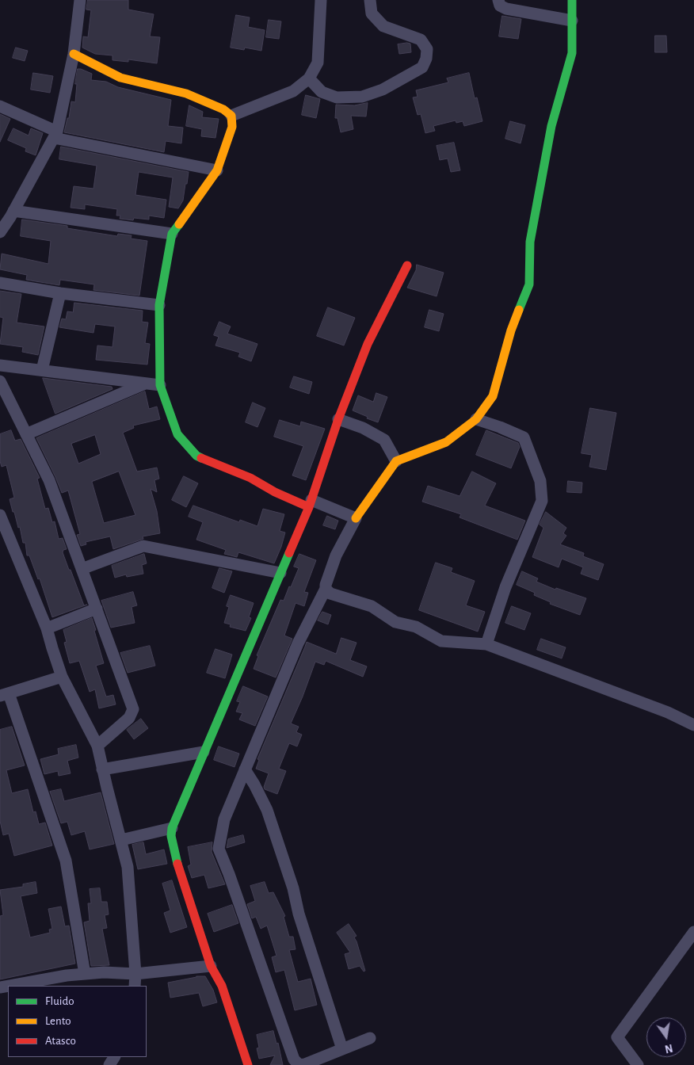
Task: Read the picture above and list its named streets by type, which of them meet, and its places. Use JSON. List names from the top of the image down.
{
  "legend": ["Fluido", "Lento", "Atasco"],
  "north": "bottom"
}
